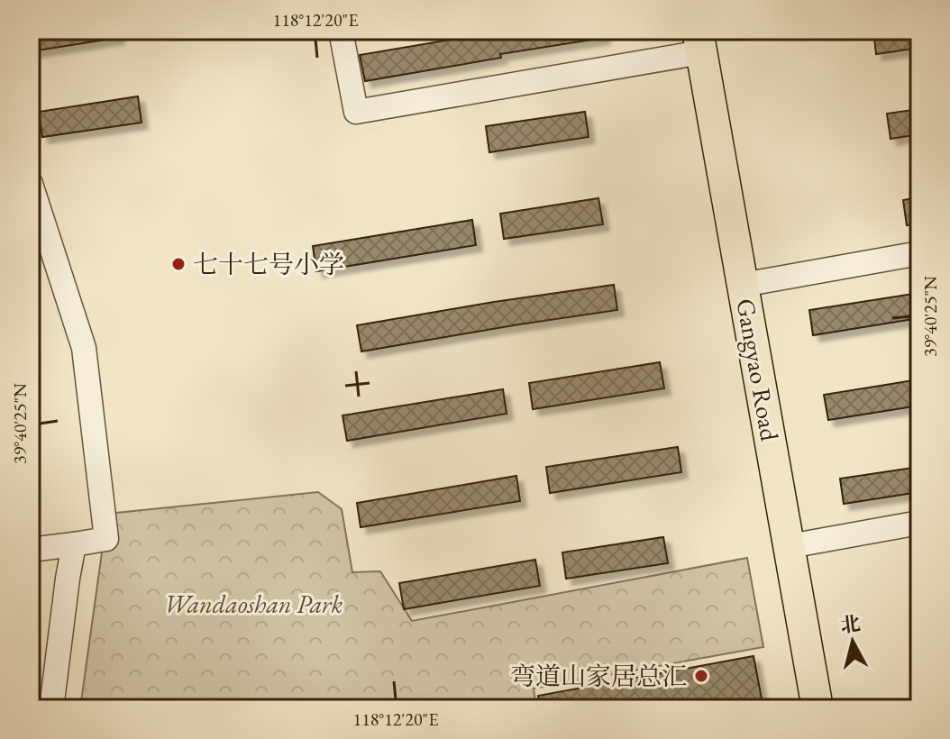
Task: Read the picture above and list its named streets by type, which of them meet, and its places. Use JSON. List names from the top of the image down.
{
  "streets": {
    "main road": ["Gangyao Road"]
  },
  "parks": ["Wandaoshan Park"],
  "places": ["七十七号小学", "弯道山家居总汇"],
  "north": "top",
  "coordinates": ["118°12'20\"E", "39°40'25\"N"]
}
